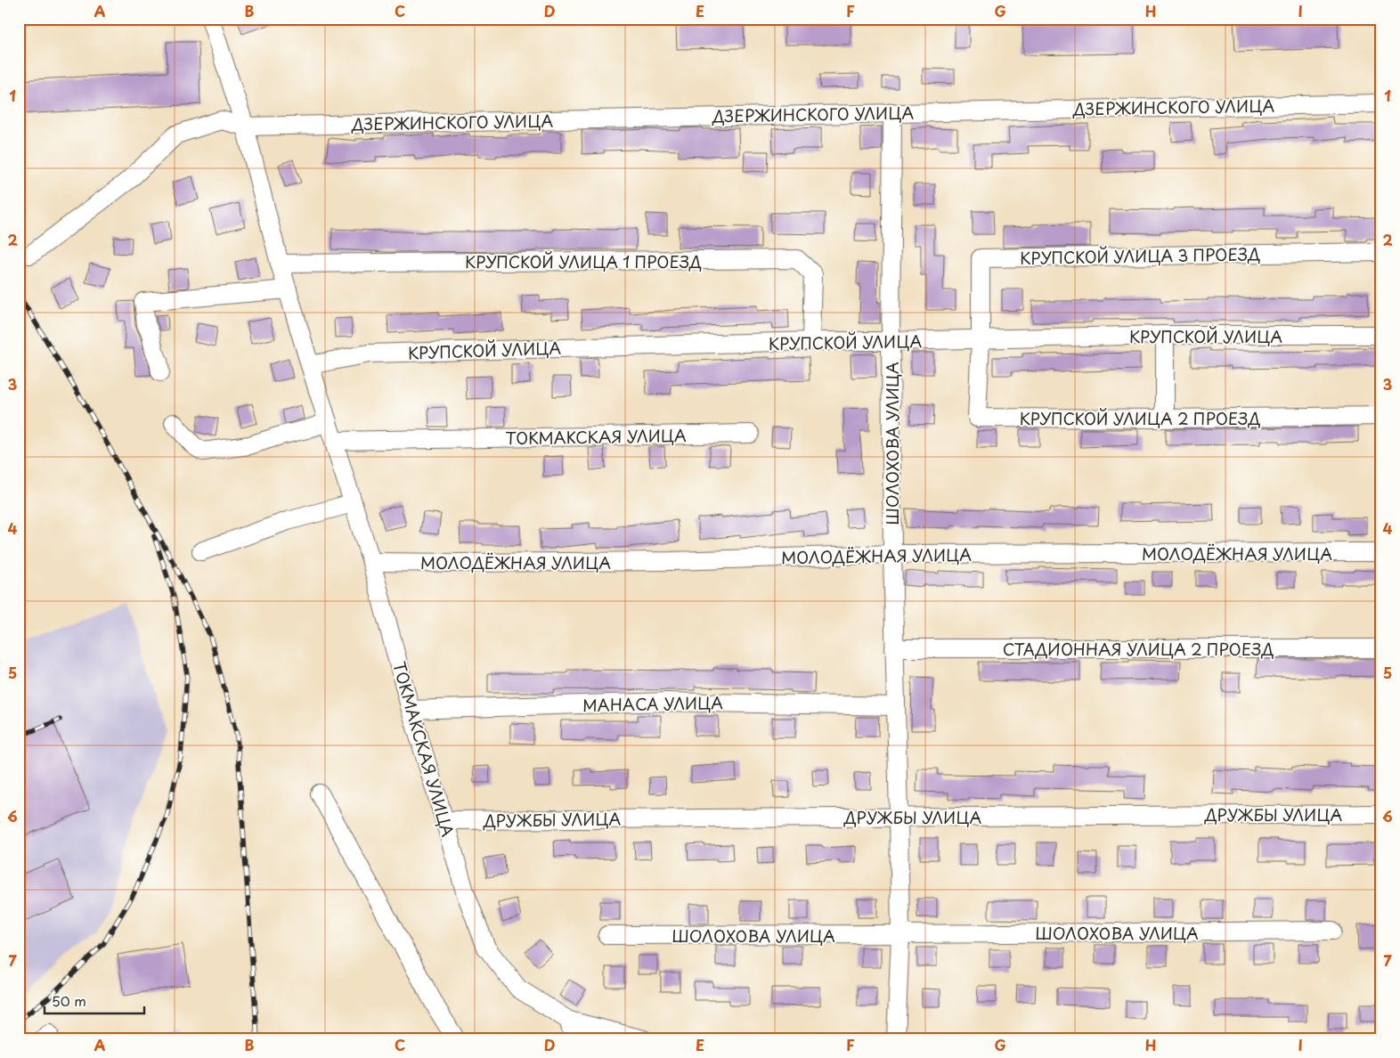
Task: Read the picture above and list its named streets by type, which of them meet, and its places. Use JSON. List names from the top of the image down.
{
  "streets": {
    "street": [
      "ДЗЕРЖИНСКОГО УЛИЦА",
      "КРУПСКОЙ УЛИЦА 3 ПРОЕЗД",
      "КРУПСКОЙ УЛИЦА 1 ПРОЕЗД",
      "КРУПСКОЙ УЛИЦА",
      "КРУПСКОЙ УЛИЦА 2 ПРОЕЗД",
      "ТОКМАКСКАЯ УЛИЦА",
      "ШОЛОХОВА УЛИЦА",
      "МОЛОДЁЖНАЯ УЛИЦА",
      "СТАДИОННАЯ УЛИЦА 2 ПРОЕЗД",
      "МАНАСА УЛИЦА",
      "ДРУЖБЫ УЛИЦА"
    ]
  },
  "crossings": [
    ["ДЗЕРЖИНСКОГО УЛИЦА", "ТОКМАКСКАЯ УЛИЦА"],
    ["ДЗЕРЖИНСКОГО УЛИЦА", "ШОЛОХОВА УЛИЦА"],
    ["КРУПСКОЙ УЛИЦА 3 ПРОЕЗД", "КРУПСКОЙ УЛИЦА"],
    ["КРУПСКОЙ УЛИЦА 3 ПРОЕЗД", "КРУПСКОЙ УЛИЦА 2 ПРОЕЗД"],
    ["КРУПСКОЙ УЛИЦА 1 ПРОЕЗД", "КРУПСКОЙ УЛИЦА"],
    ["КРУПСКОЙ УЛИЦА 1 ПРОЕЗД", "ТОКМАКСКАЯ УЛИЦА"],
    ["КРУПСКОЙ УЛИЦА", "КРУПСКОЙ УЛИЦА 2 ПРОЕЗД"],
    ["КРУПСКОЙ УЛИЦА", "ТОКМАКСКАЯ УЛИЦА"],
    ["КРУПСКОЙ УЛИЦА", "ШОЛОХОВА УЛИЦА"],
    ["ТОКМАКСКАЯ УЛИЦА", "МОЛОДЁЖНАЯ УЛИЦА"],
    ["ТОКМАКСКАЯ УЛИЦА", "МАНАСА УЛИЦА"],
    ["ТОКМАКСКАЯ УЛИЦА", "ДРУЖБЫ УЛИЦА"],
    ["ШОЛОХОВА УЛИЦА", "МОЛОДЁЖНАЯ УЛИЦА"],
    ["ШОЛОХОВА УЛИЦА", "СТАДИОННАЯ УЛИЦА 2 ПРОЕЗД"],
    ["ШОЛОХОВА УЛИЦА", "МАНАСА УЛИЦА"],
    ["ШОЛОХОВА УЛИЦА", "ДРУЖБЫ УЛИЦА"]
  ],
  "scale_bar": "50 m",
  "grid": {
    "columns": [
      "A",
      "B",
      "C",
      "D",
      "E",
      "F",
      "G",
      "H",
      "I"
    ],
    "rows": [
      "1",
      "2",
      "3",
      "4",
      "5",
      "6",
      "7"
    ]
  }
}
